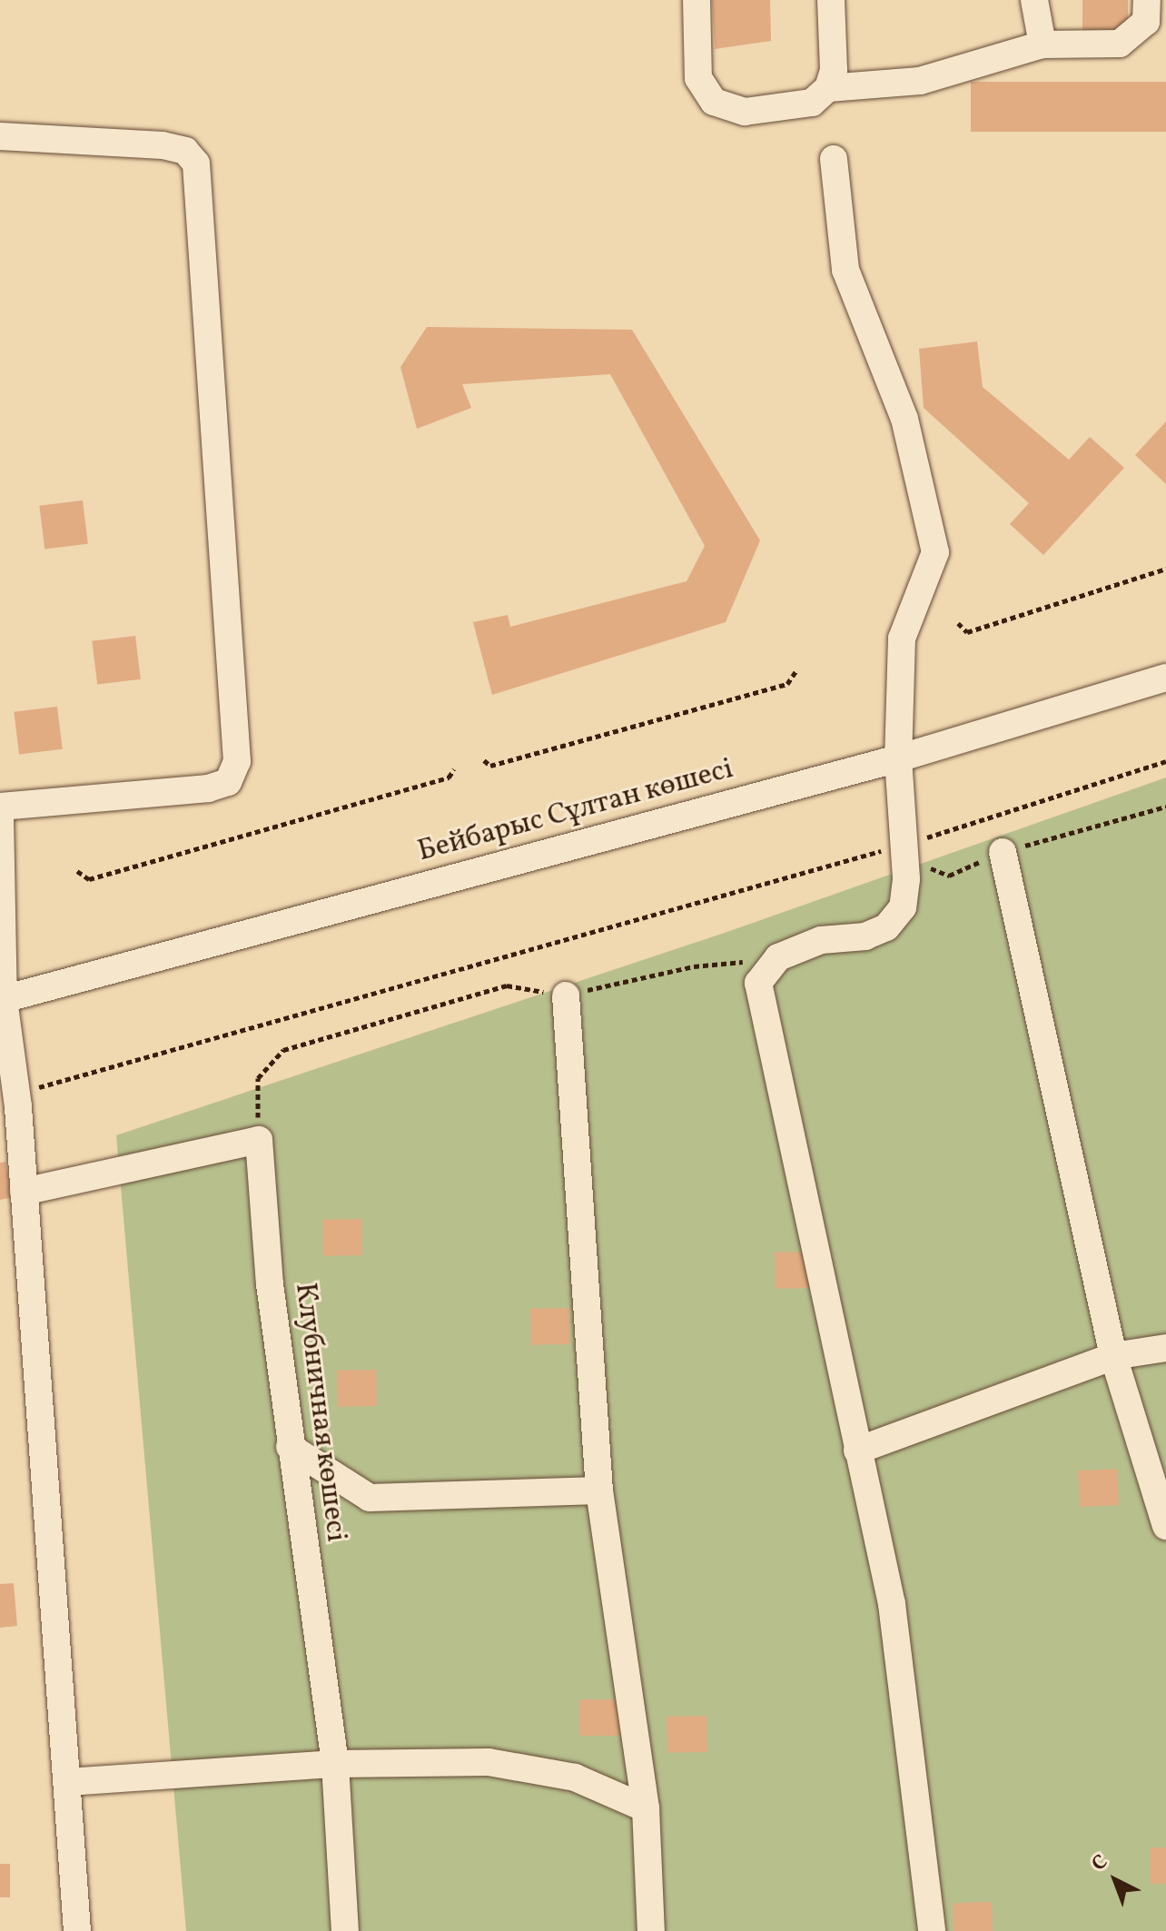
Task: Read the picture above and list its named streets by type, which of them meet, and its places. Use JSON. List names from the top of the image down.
{
  "streets": {
    "street": ["Бейбарыс Сұлтан көшесі", "Клубничная көшесі"]
  },
  "north": "top left"
}
